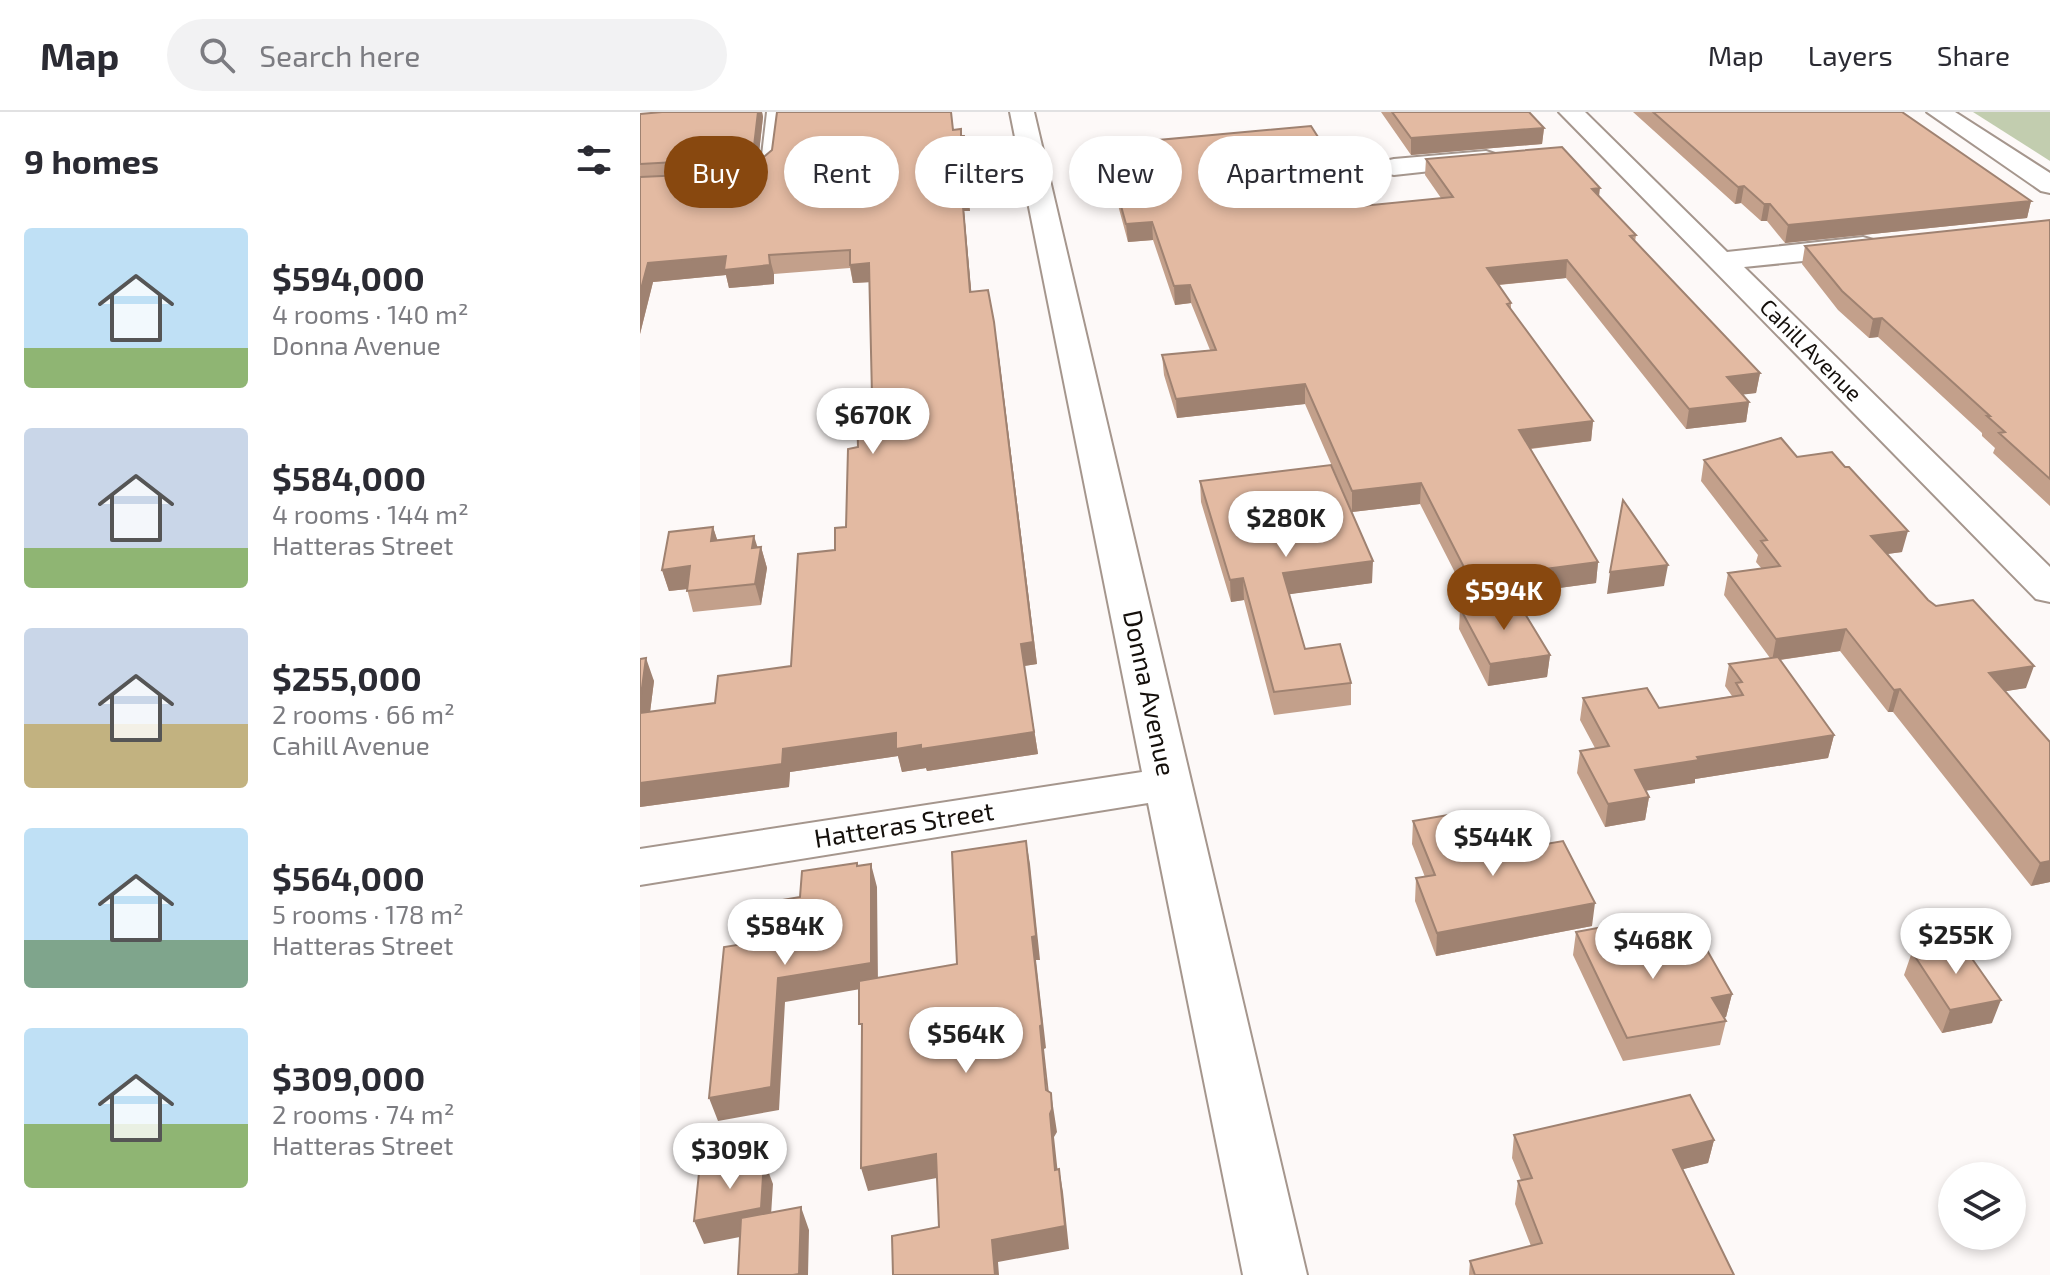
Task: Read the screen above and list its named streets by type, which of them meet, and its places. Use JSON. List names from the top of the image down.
{
  "streets": {
    "street": ["Cahill Avenue", "Donna Avenue", "Hatteras Street"]
  },
  "crossings": [
    ["Donna Avenue", "Hatteras Street"]
  ],
  "page": {
    "header": "Map",
    "search": "Search here",
    "nav": ["Map", "Layers", "Share"],
    "heading": "9 homes",
    "chip": [
      "Buy",
      "Rent",
      "Filters",
      "New",
      "Apartment"
    ],
    "list": [
      {
        "name": "$594,000",
        "note": "4 rooms · 140 m² · Donna Avenue"
      },
      {
        "name": "$584,000",
        "note": "4 rooms · 144 m² · Hatteras Street"
      },
      {
        "name": "$255,000",
        "note": "2 rooms · 66 m² · Cahill Avenue"
      },
      {
        "name": "$564,000",
        "note": "5 rooms · 178 m² · Hatteras Street"
      },
      {
        "name": "$309,000",
        "note": "2 rooms · 74 m² · Hatteras Street"
      }
    ],
    "price": [
      "$670K",
      "$280K",
      "$594K",
      "$544K",
      "$584K",
      "$255K",
      "$468K",
      "$564K",
      "$309K"
    ]
  }
}
